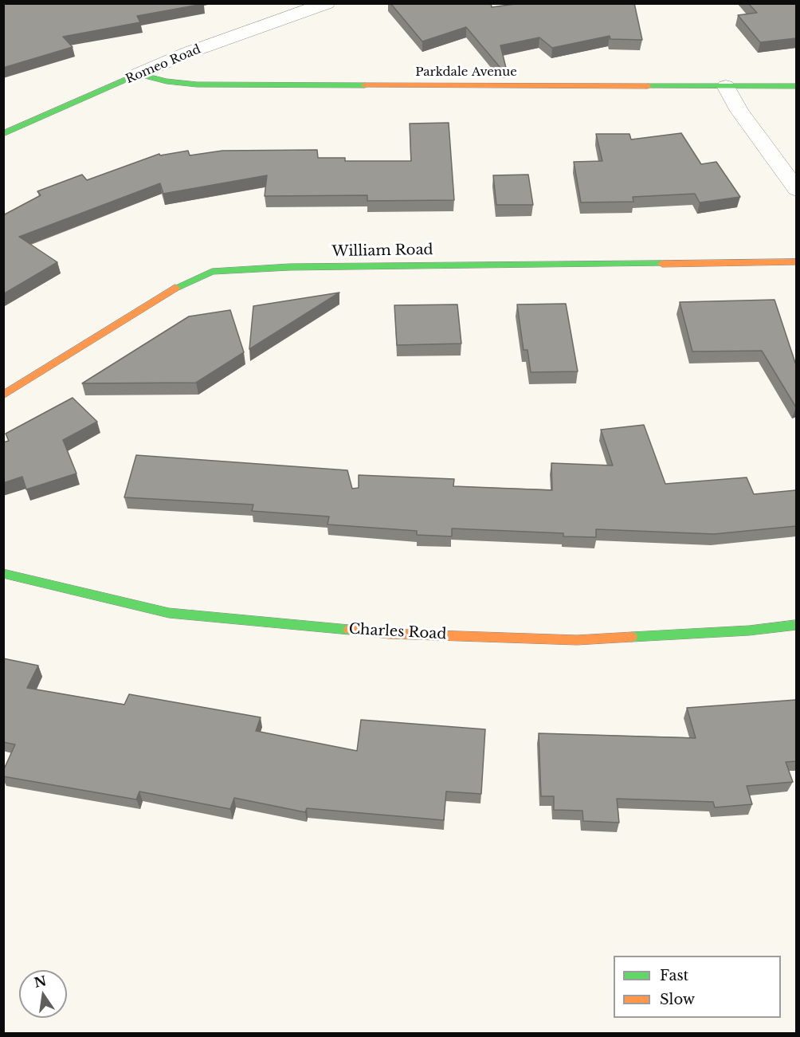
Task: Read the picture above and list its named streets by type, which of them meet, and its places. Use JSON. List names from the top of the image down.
{
  "streets": {
    "street": [
      "Romeo Road",
      "Parkdale Avenue",
      "William Road",
      "Charles Road"
    ]
  },
  "crossings": [
    ["Romeo Road", "Parkdale Avenue"]
  ],
  "legend": ["Fast", "Slow"],
  "north": "top"
}
